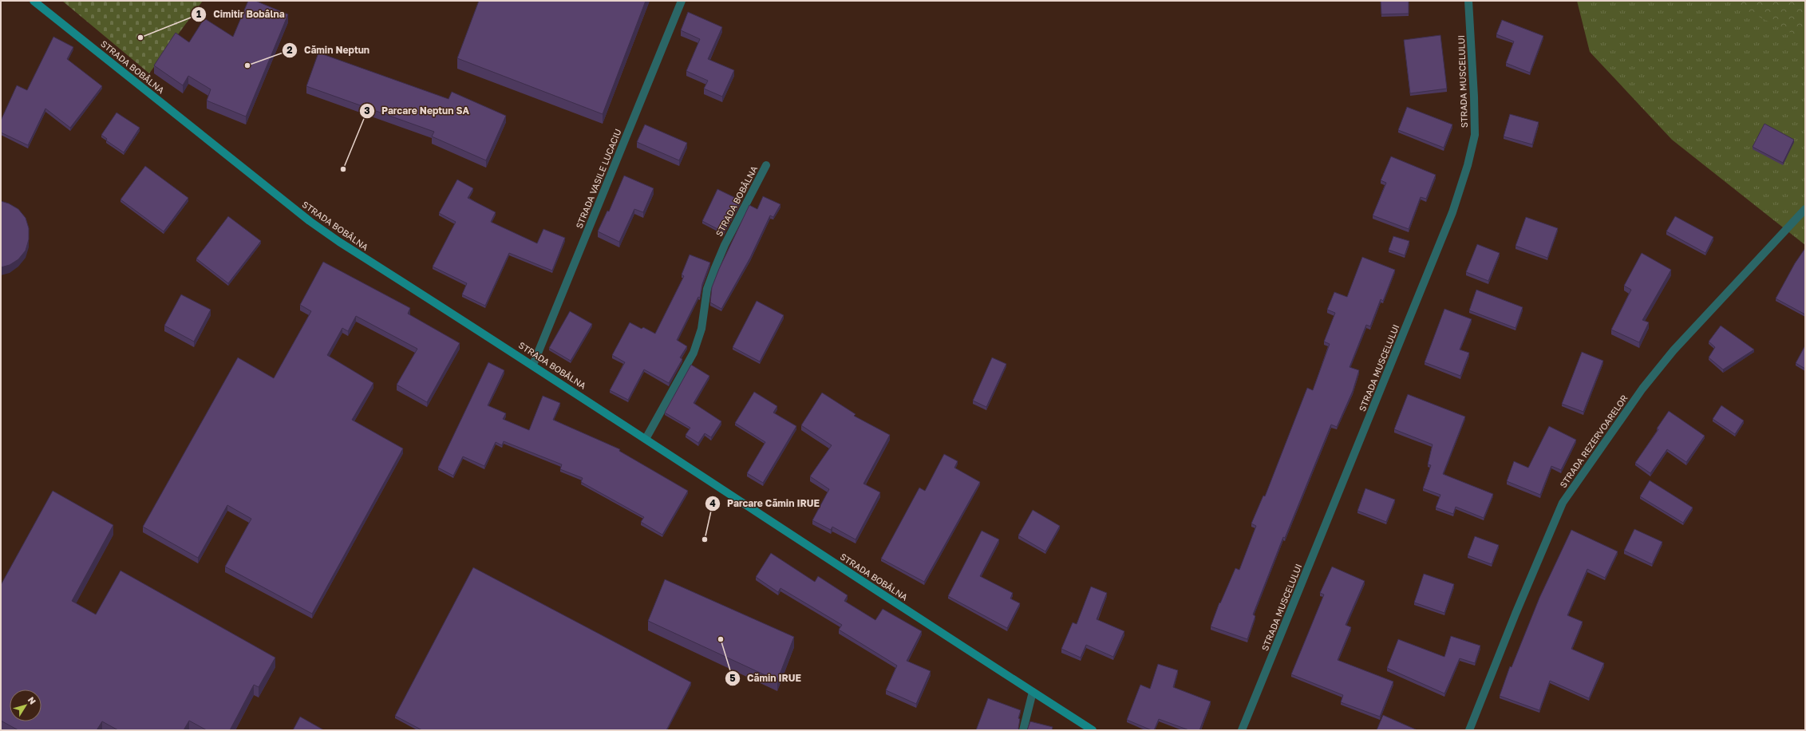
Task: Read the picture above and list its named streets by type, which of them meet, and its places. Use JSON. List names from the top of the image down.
{
  "streets": {
    "main road": ["STRADA BOBÂLNA"],
    "street": ["STRADA MUSCELULUI", "STRADA VASILE LUCACIU", "STRADA REZERVOARELOR"]
  },
  "crossings": [
    ["STRADA BOBÂLNA", "STRADA VASILE LUCACIU"]
  ],
  "places": [
    "Cimitir Bobâlna",
    "Cămin Neptun",
    "Parcare Neptun SA",
    "Parcare Cămin IRUE",
    "Cămin IRUE"
  ],
  "north": "top right"
}
